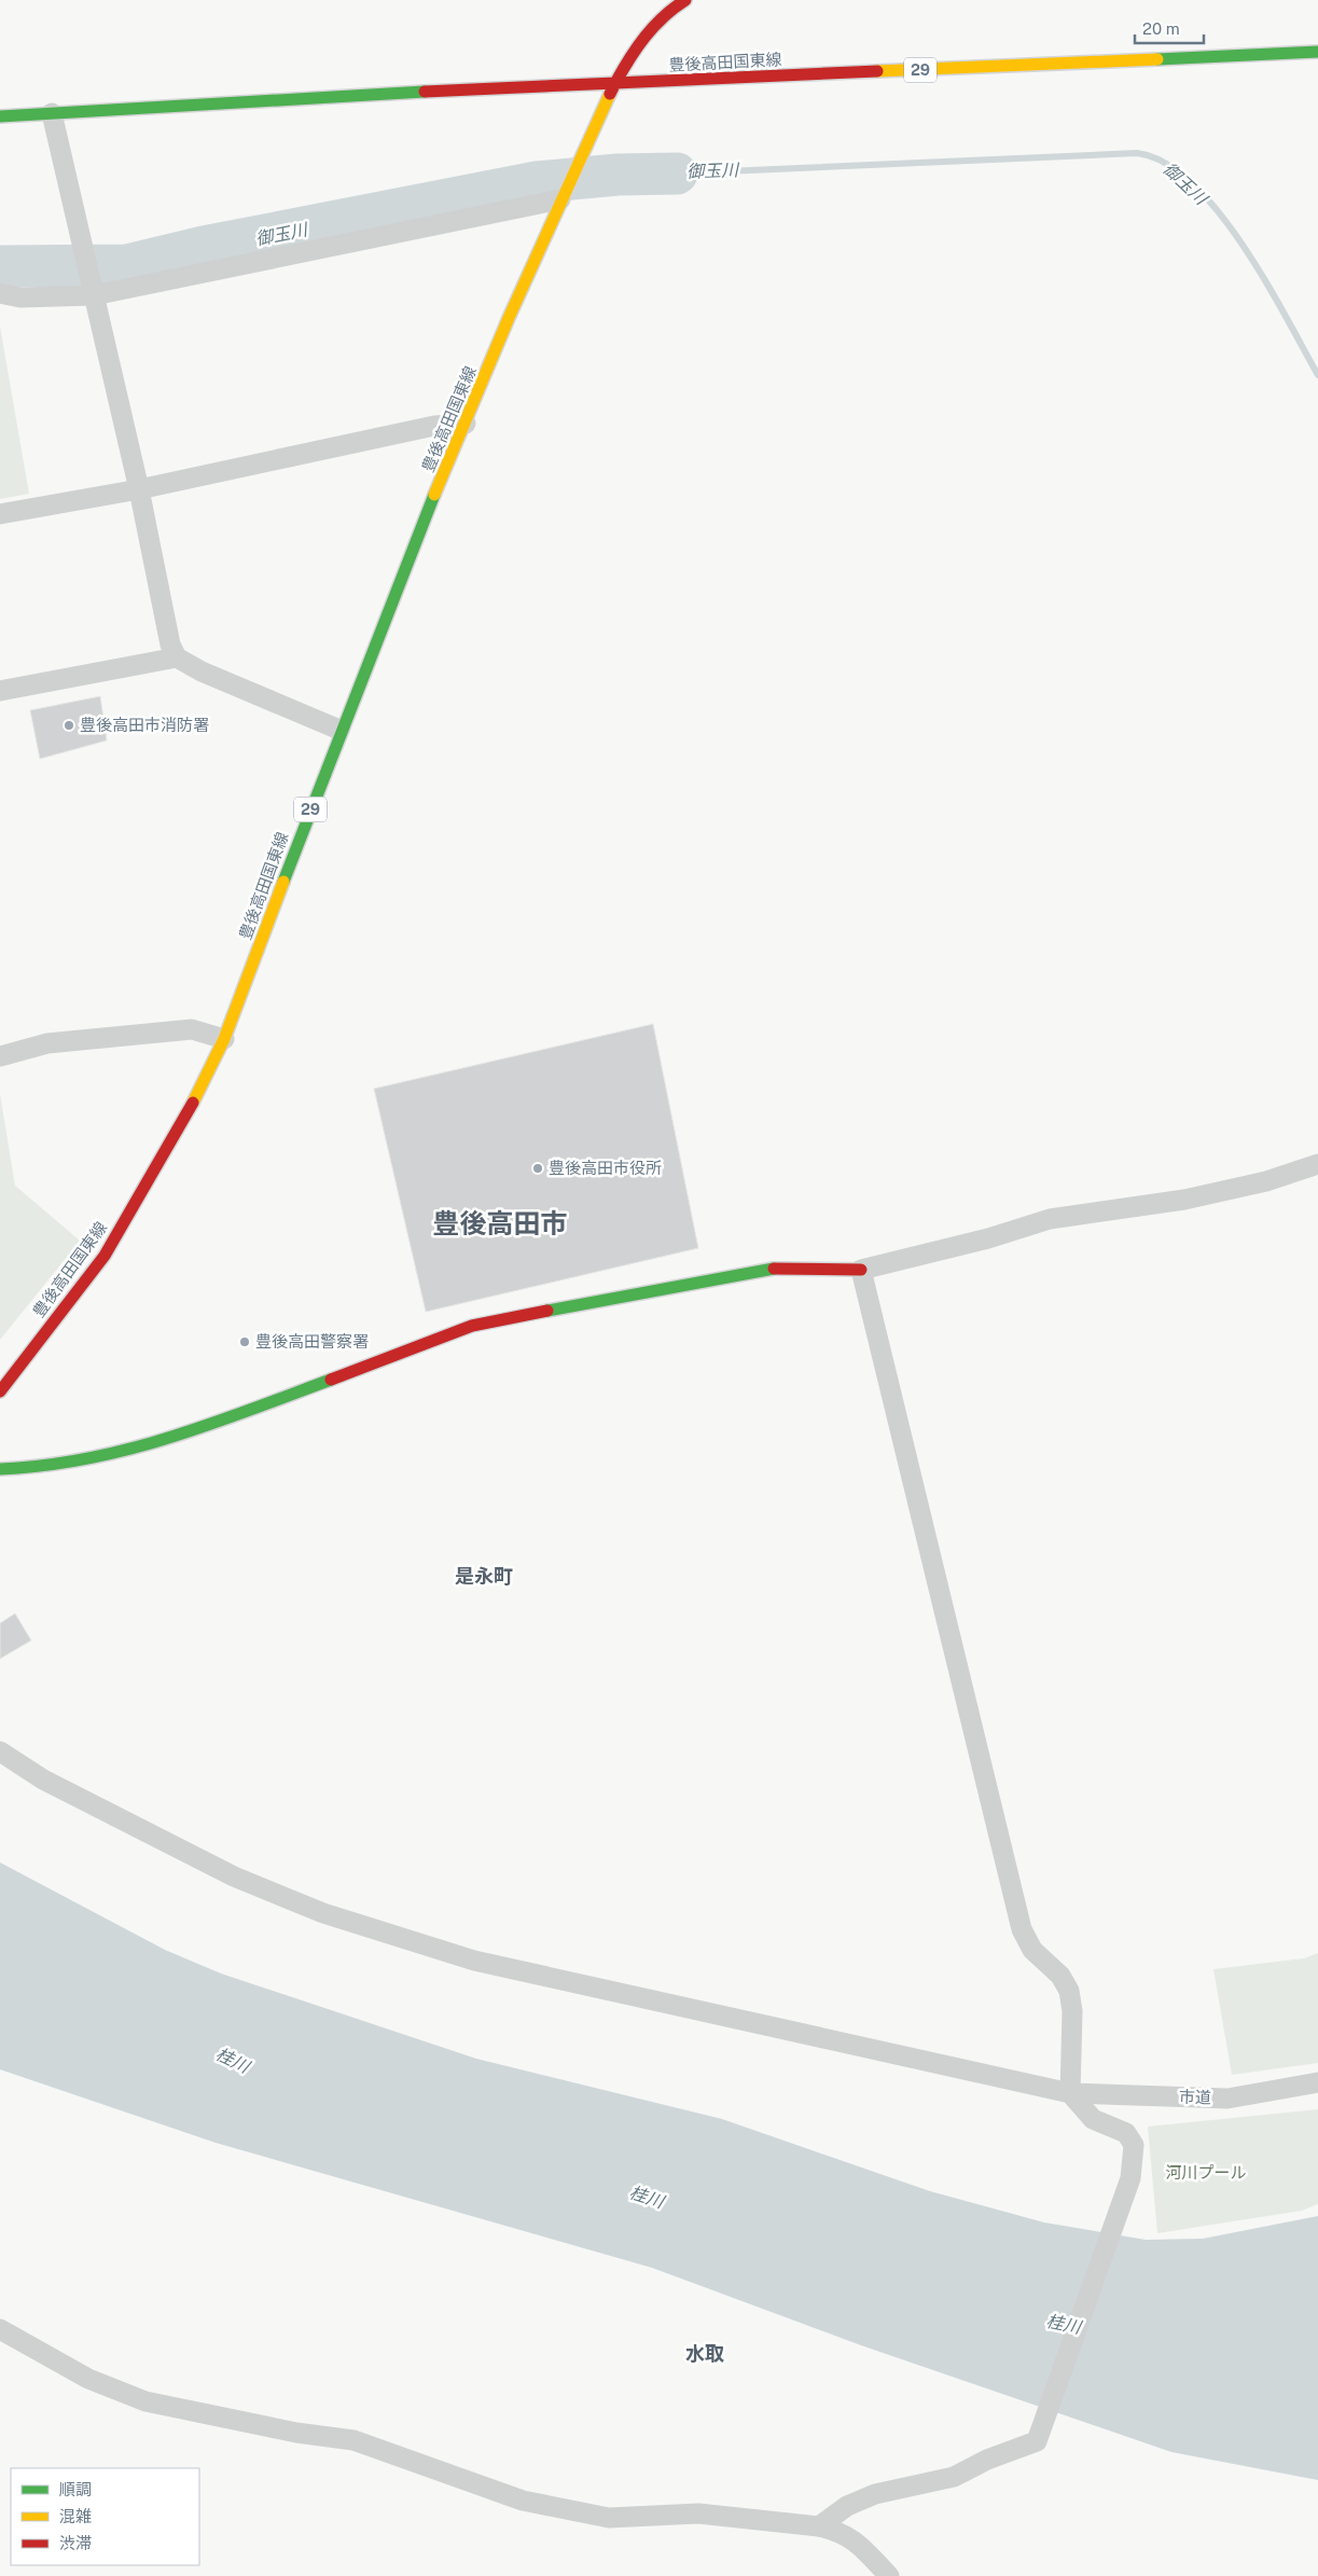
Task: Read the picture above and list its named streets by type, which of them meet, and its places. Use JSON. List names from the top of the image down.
{
  "streets": {
    "main road": ["豊後高田国東線", "29"],
    "street": ["市道"]
  },
  "districts": ["豊後高田市", "是永町", "水取"],
  "water": ["御玉川", "桂川"],
  "parks": ["河川プール"],
  "places": ["豊後高田市消防署", "豊後高田市役所", "豊後高田警察署"],
  "legend": ["順調", "混雑", "渋滞"],
  "scale_bar": "20 m"
}
